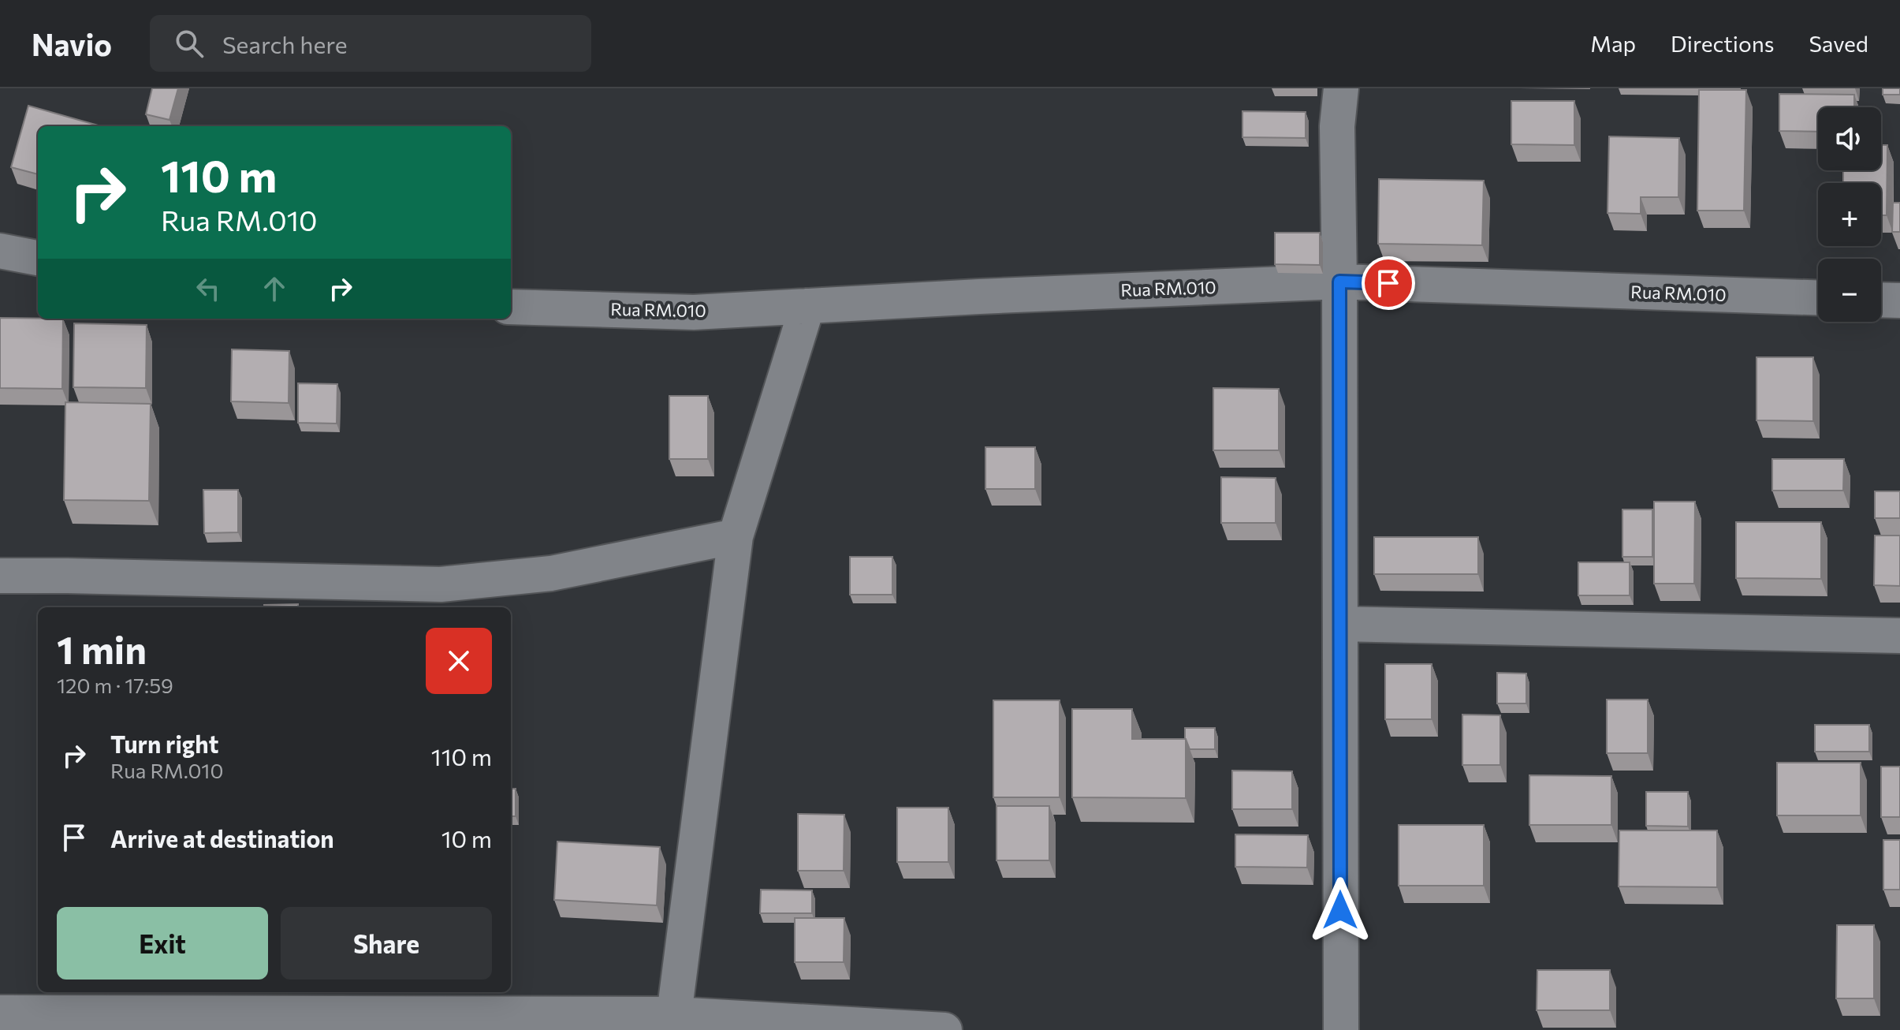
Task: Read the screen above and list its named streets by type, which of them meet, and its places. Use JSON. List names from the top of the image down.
{
  "streets": {
    "street": ["Rua RM.010"]
  },
  "page": {
    "header": "Navio",
    "search": "Search here",
    "nav": ["Map", "Directions", "Saved"],
    "map_buttons": ["+", "−"],
    "turn": ["110 m", "Rua RM.010"],
    "heading": ["1 min", "120 m · 17:59"],
    "list": [
      {
        "name": "Turn right",
        "note": "Rua RM.010",
        "value": "110 m"
      },
      {
        "name": "Arrive at destination",
        "value": "10 m"
      }
    ],
    "buttons": ["Exit", "Share"]
  }
}
